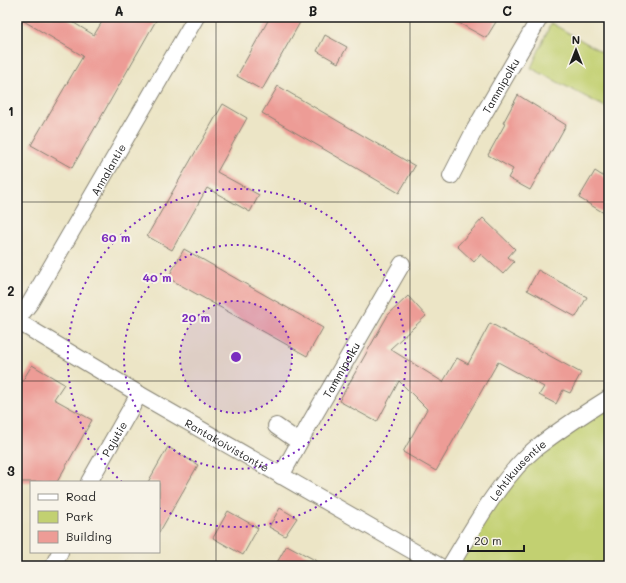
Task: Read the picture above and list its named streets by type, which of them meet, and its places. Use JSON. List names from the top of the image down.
{
  "streets": {
    "street": [
      "Tammipolku",
      "Annalantie",
      "Pajutie",
      "Rantakoivistontie",
      "Lehtikuusentie"
    ]
  },
  "crossings": [
    ["Tammipolku", "Rantakoivistontie"],
    ["Annalantie", "Rantakoivistontie"],
    ["Pajutie", "Rantakoivistontie"]
  ],
  "legend": ["Road", "Park", "Building"],
  "scale_bar": "20 m",
  "north": "top",
  "grid": {
    "columns": ["A", "B", "C"],
    "rows": ["1", "2", "3"]
  },
  "rings": ["60 m", "40 m", "20 m"]
}
